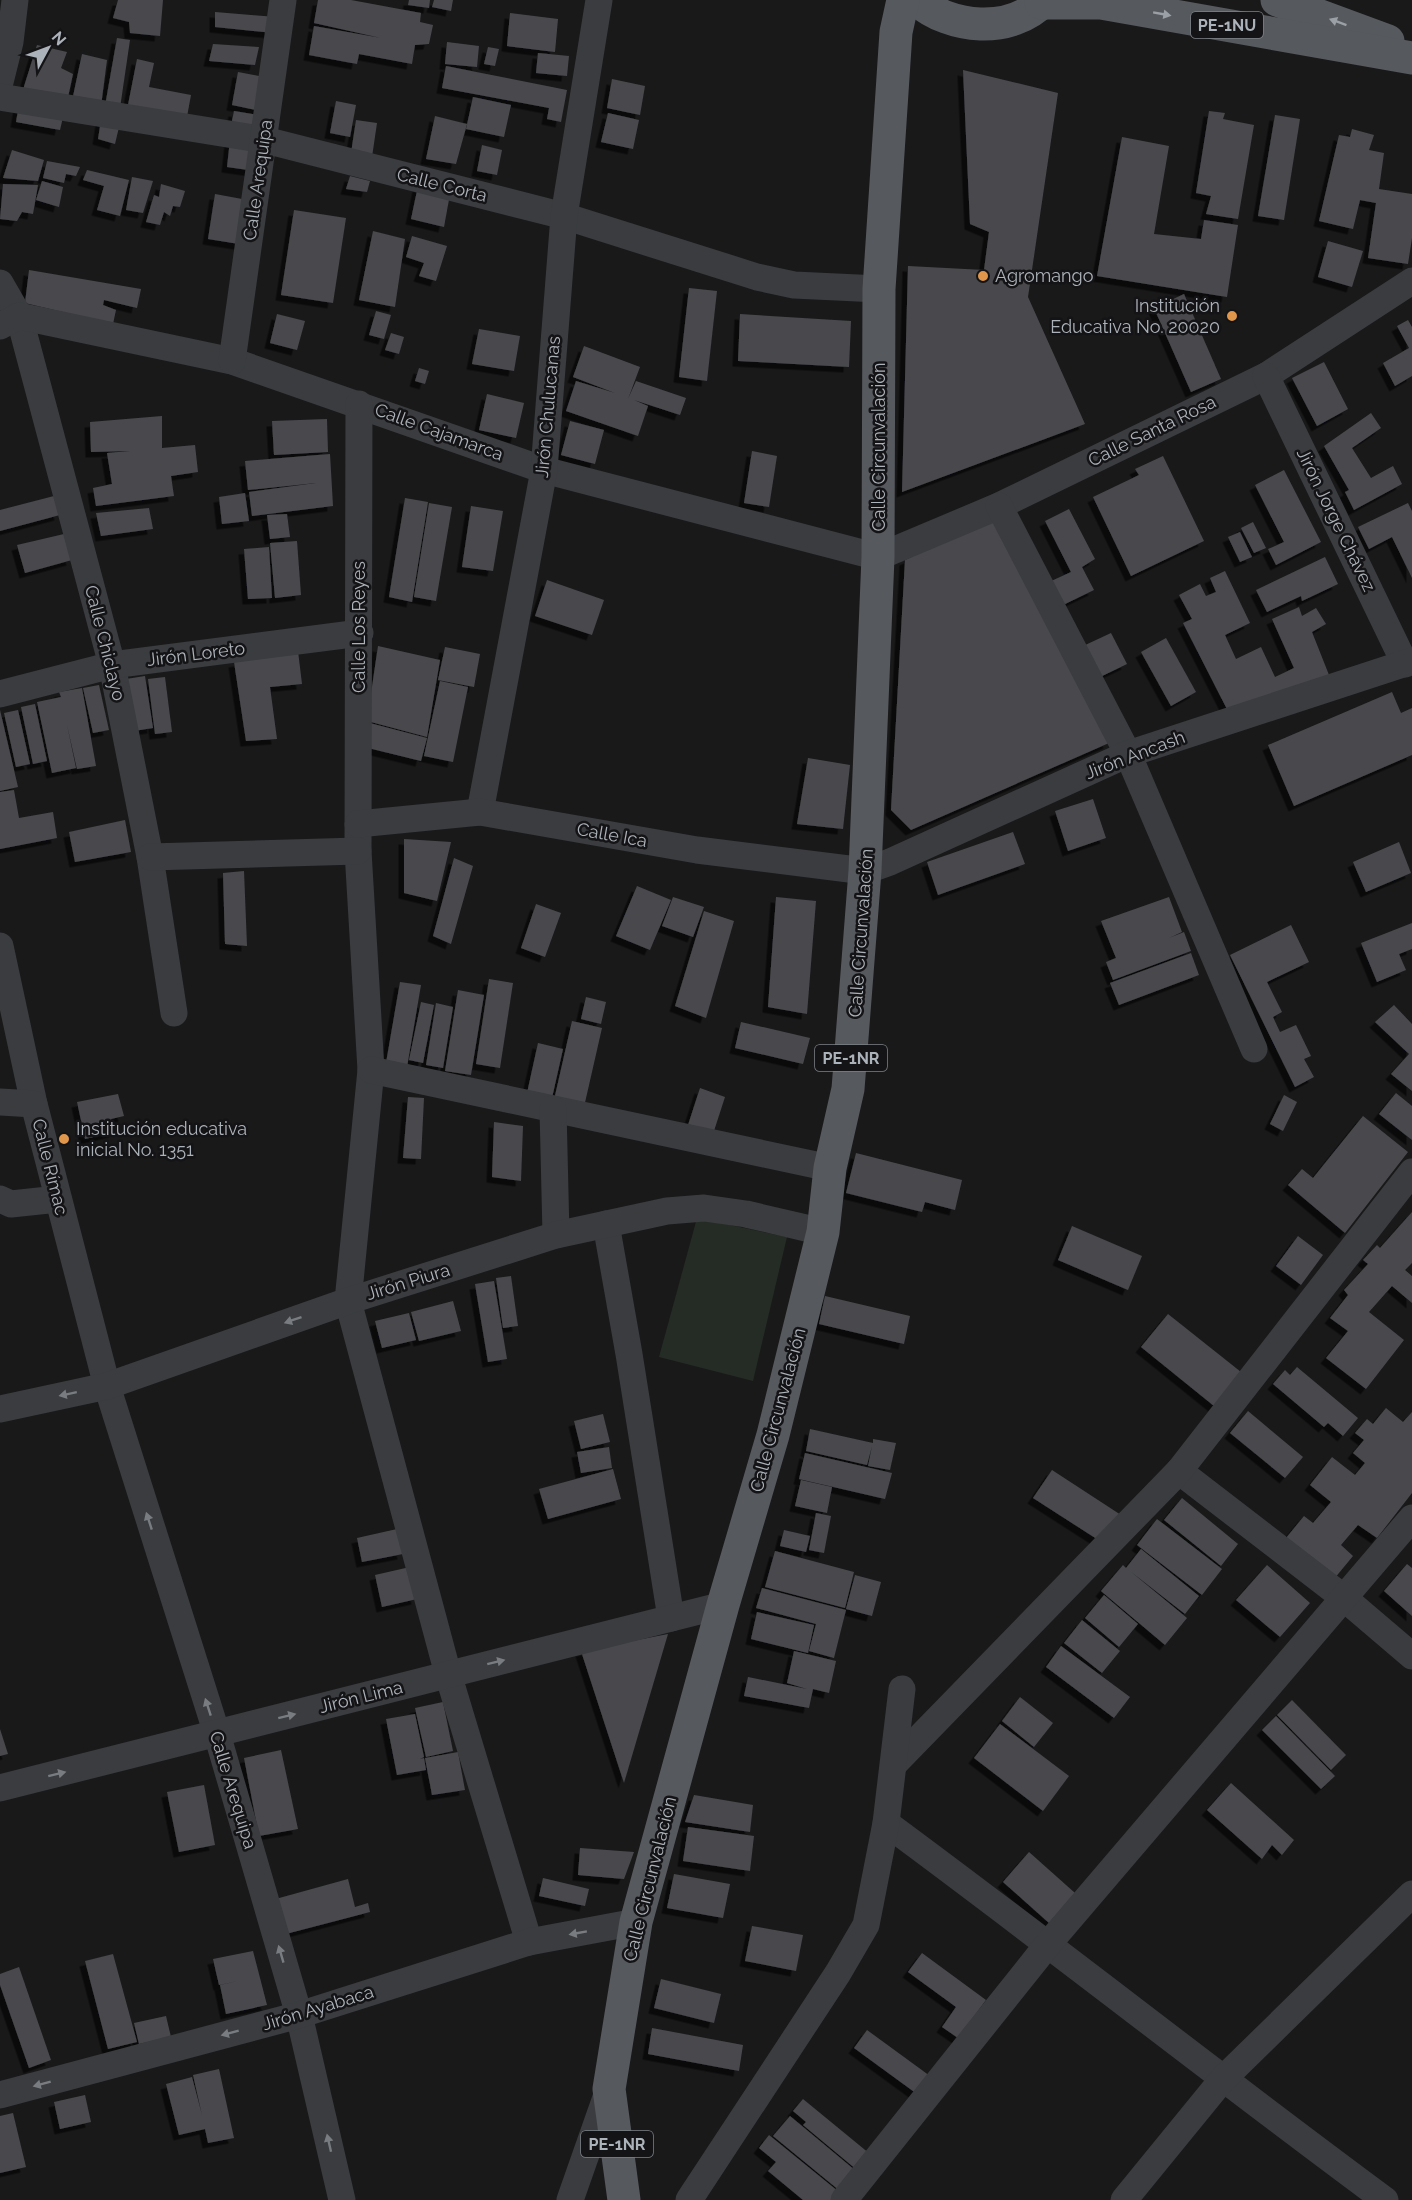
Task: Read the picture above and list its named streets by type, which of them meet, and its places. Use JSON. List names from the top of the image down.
{
  "streets": {
    "main road": ["PE-1NU", "Calle Circunvalación", "PE-1NR"],
    "street": [
      "Calle Arequipa",
      "Calle Corta",
      "Jirón Chulucanas",
      "Calle Santa Rosa",
      "Calle Cajamarca",
      "Jirón Jorge Chávez",
      "Calle Los Reyes",
      "Calle Chiclayo",
      "Jirón Loreto",
      "Jirón Ancash",
      "Calle Ica",
      "Calle Rímac",
      "Jirón Piura",
      "Jirón Lima",
      "Jirón Ayabaca"
    ]
  },
  "crossings": [
    ["Calle Arequipa", "Calle Corta"],
    ["Calle Arequipa", "Calle Cajamarca"],
    ["Calle Arequipa", "Calle Rímac"],
    ["Calle Arequipa", "Jirón Piura"],
    ["Calle Arequipa", "Jirón Lima"],
    ["Calle Arequipa", "Jirón Ayabaca"],
    ["Calle Corta", "Jirón Chulucanas"],
    ["Calle Corta", "Calle Circunvalación"],
    ["Jirón Chulucanas", "Calle Cajamarca"],
    ["Jirón Chulucanas", "Calle Ica"],
    ["Calle Santa Rosa", "Calle Cajamarca"],
    ["Calle Santa Rosa", "Calle Circunvalación"],
    ["Calle Santa Rosa", "Jirón Jorge Chávez"],
    ["Calle Cajamarca", "Calle Circunvalación"],
    ["Calle Cajamarca", "Calle Los Reyes"],
    ["Calle Cajamarca", "Calle Chiclayo"],
    ["Calle Circunvalación", "Jirón Ancash"],
    ["Calle Circunvalación", "Calle Ica"],
    ["Calle Circunvalación", "PE-1NR"],
    ["Calle Circunvalación", "Jirón Piura"],
    ["Calle Circunvalación", "Jirón Lima"],
    ["Calle Circunvalación", "Jirón Ayabaca"],
    ["Jirón Jorge Chávez", "Jirón Ancash"],
    ["Calle Los Reyes", "Jirón Loreto"],
    ["Calle Los Reyes", "Calle Ica"],
    ["Calle Los Reyes", "Jirón Piura"],
    ["Calle Chiclayo", "Jirón Loreto"],
    ["Jirón Ancash", "Calle Ica"],
    ["Calle Rímac", "Jirón Piura"]
  ],
  "one_way": ["Jirón Piura", "Jirón Lima", "Jirón Ayabaca"],
  "places": ["Agromango", "Institución Educativa No. 20020", "Institución educativa inicial No. 1351"],
  "north": "top right"
}
